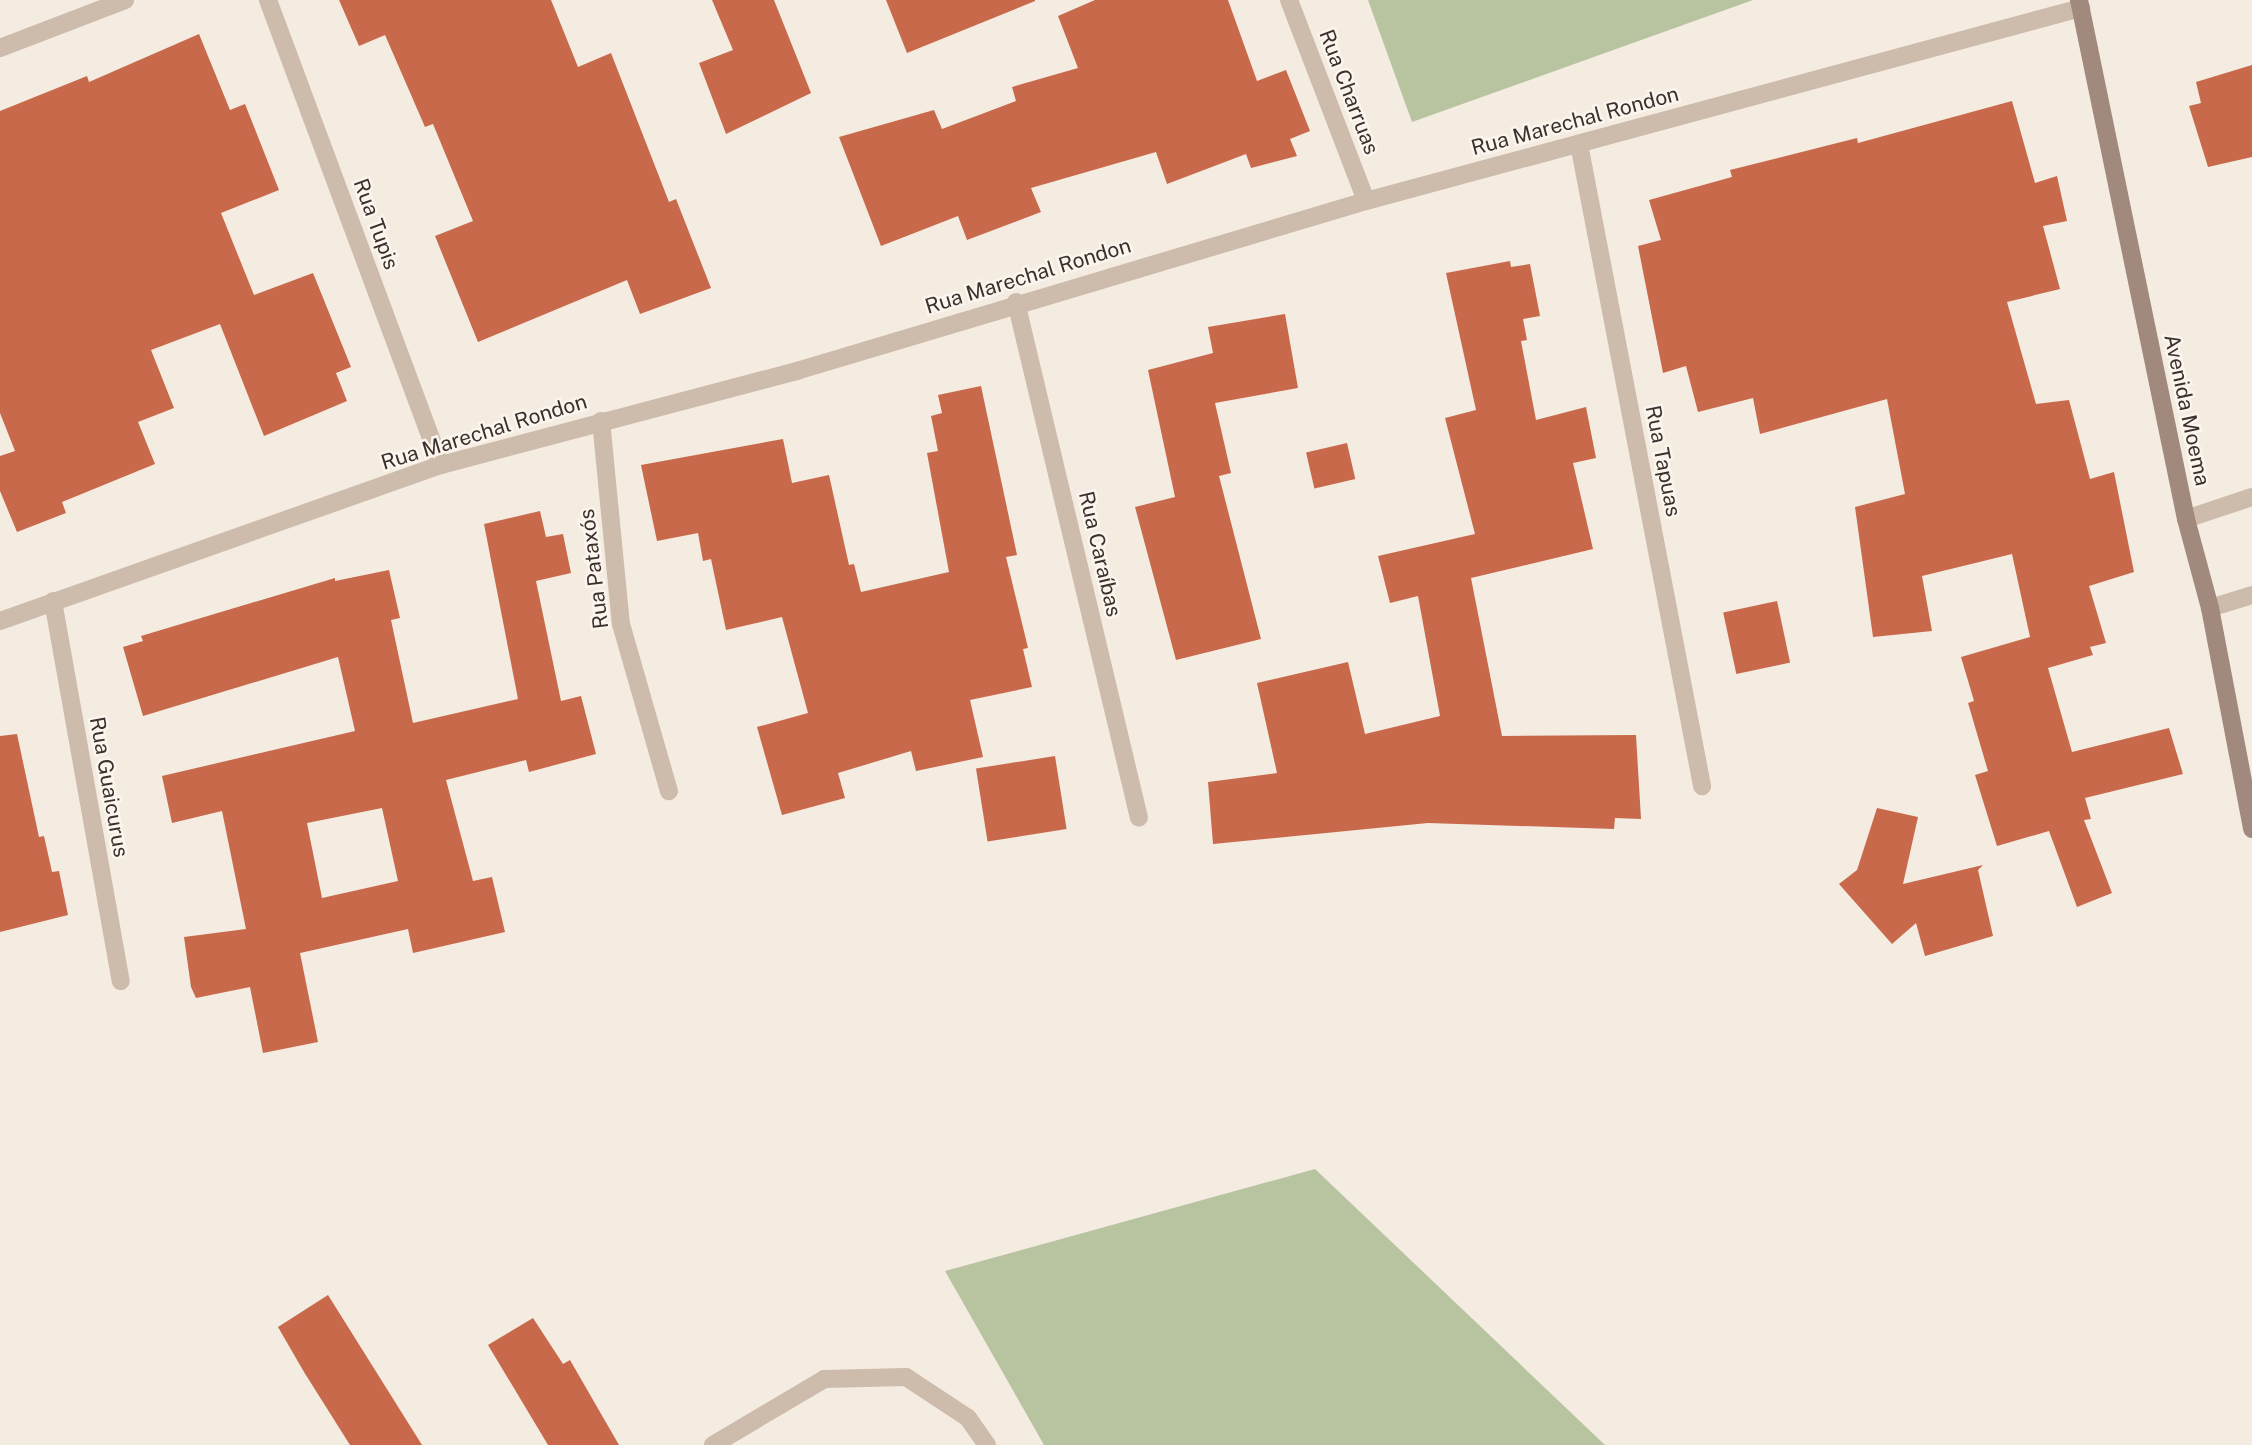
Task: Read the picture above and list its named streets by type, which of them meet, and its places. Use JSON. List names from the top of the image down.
{
  "streets": {
    "main road": ["Avenida Moema"],
    "street": [
      "Rua Charruas",
      "Rua Marechal Rondon",
      "Rua Tupis",
      "Rua Tapuas",
      "Rua Caraíbas",
      "Rua Pataxós",
      "Rua Guaicurus"
    ]
  },
  "crossings": [
    ["Rua Charruas", "Rua Marechal Rondon"],
    ["Rua Marechal Rondon", "Rua Tupis"],
    ["Rua Marechal Rondon", "Avenida Moema"],
    ["Rua Marechal Rondon", "Rua Tapuas"],
    ["Rua Marechal Rondon", "Rua Caraíbas"],
    ["Rua Marechal Rondon", "Rua Pataxós"],
    ["Rua Marechal Rondon", "Rua Guaicurus"]
  ]
}
